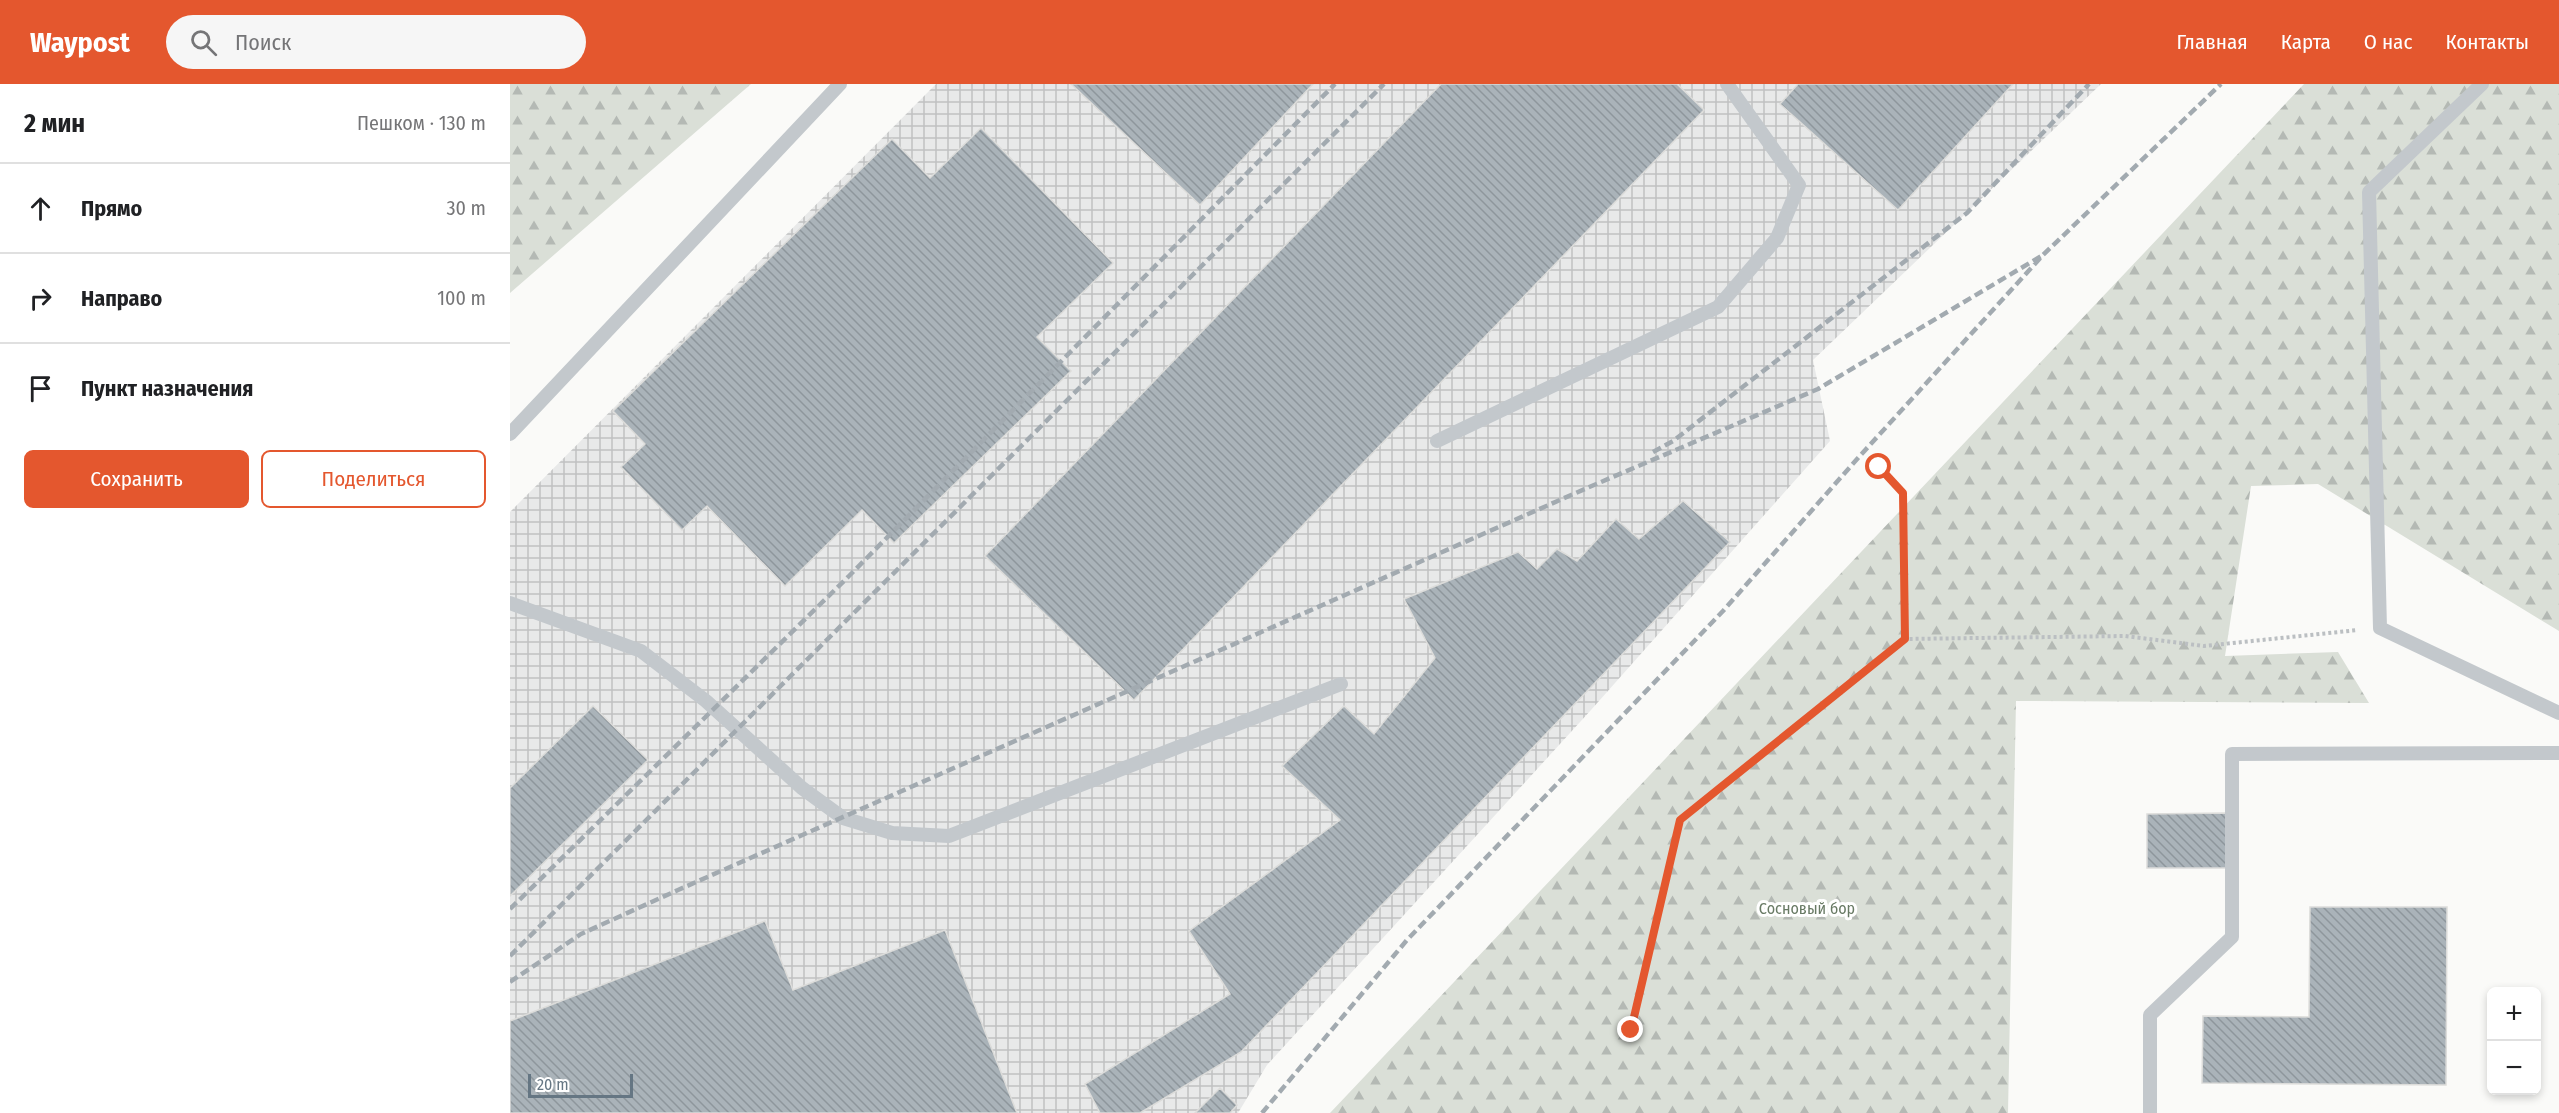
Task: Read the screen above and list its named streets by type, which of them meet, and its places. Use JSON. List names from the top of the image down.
{
  "parks": ["Сосновый бор"],
  "scale_bar": "20 m",
  "page": {
    "header": "Waypost",
    "search": "Поиск",
    "nav": [
      "Главная",
      "Карта",
      "О нас",
      "Контакты"
    ],
    "heading": ["2 мин", "Пешком · 130 m"],
    "list": [
      ["Прямо", "30 m"],
      ["Направо", "100 m"],
      "Пункт назначения"
    ],
    "buttons": ["Сохранить", "Поделиться"],
    "map_buttons": ["+", "−"],
    "scale": "20 m"
  }
}
